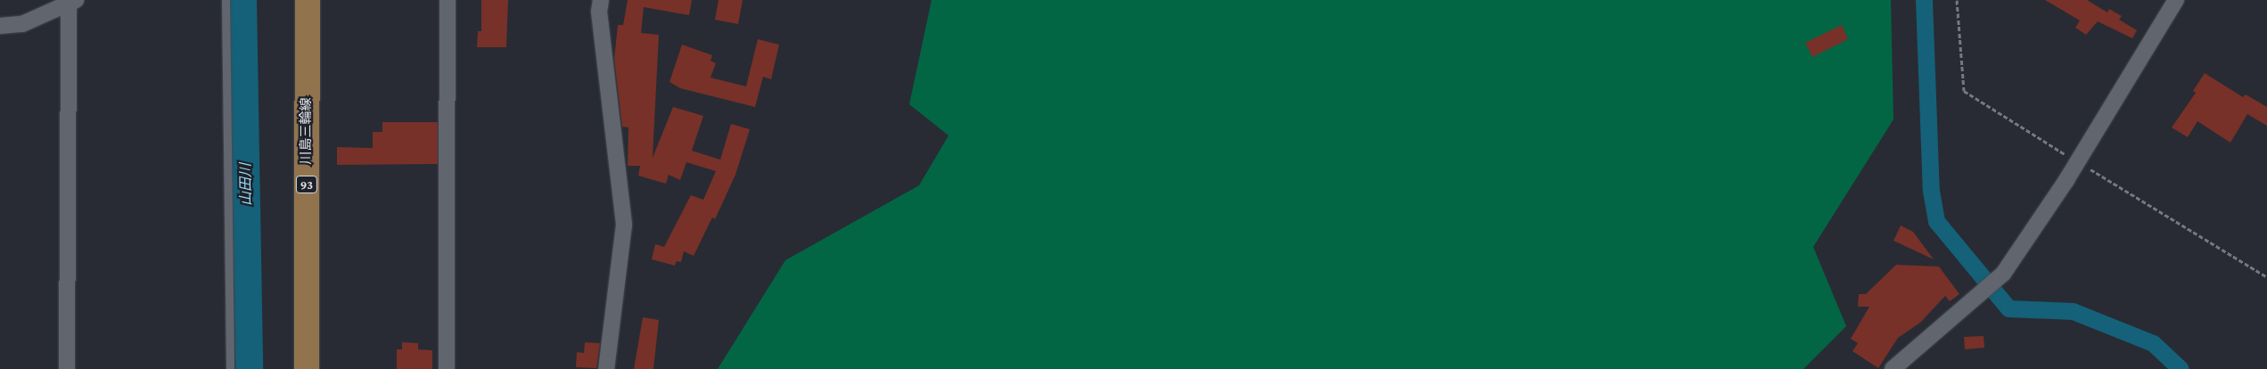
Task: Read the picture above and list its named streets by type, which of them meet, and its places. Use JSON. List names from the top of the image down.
{
  "streets": {
    "main road": ["川島三輪線", "93"]
  },
  "water": ["山田川"]
}
